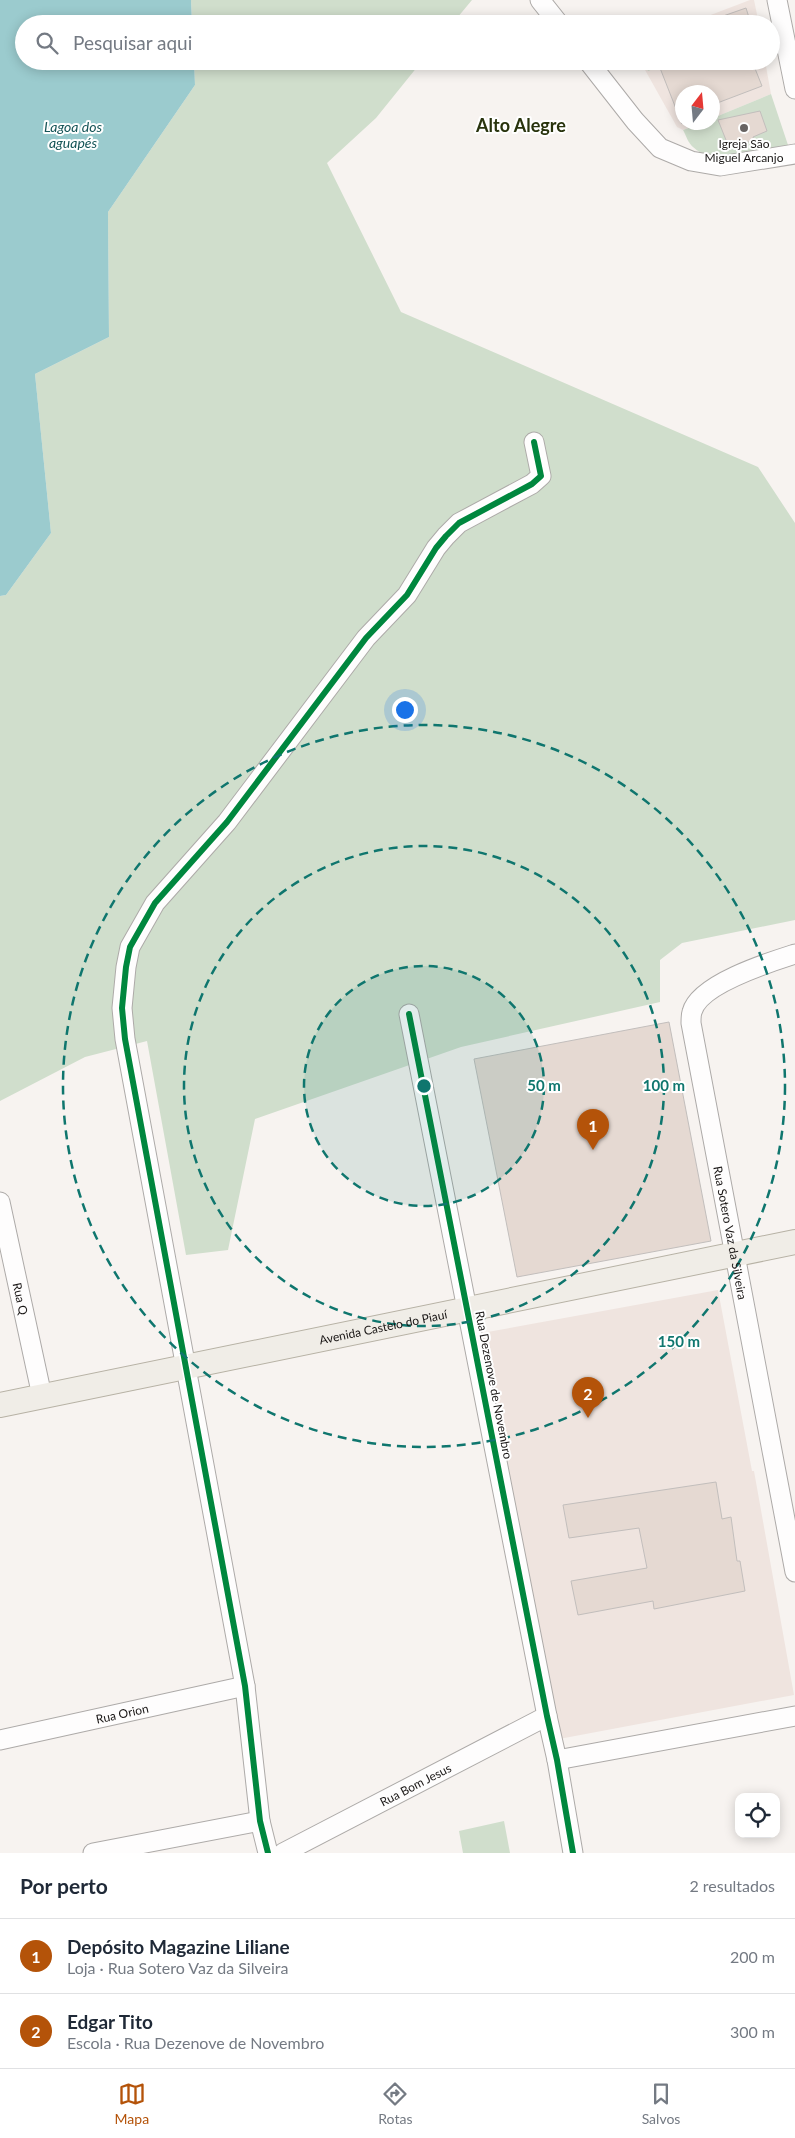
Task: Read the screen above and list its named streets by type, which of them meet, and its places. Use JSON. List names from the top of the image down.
{
  "streets": {
    "main road": ["Avenida Castelo do Piauí"],
    "street": [
      "Rua Sotero Vaz da Silveira",
      "Rua Q",
      "Rua Dezenove de Novembro",
      "Rua Orion",
      "Rua Bom Jesus"
    ]
  },
  "crossings": [
    ["Rua Sotero Vaz da Silveira", "Avenida Castelo do Piauí"],
    ["Rua Q", "Avenida Castelo do Piauí"],
    ["Avenida Castelo do Piauí", "Rua Dezenove de Novembro"],
    ["Rua Dezenove de Novembro", "Rua Bom Jesus"]
  ],
  "districts": ["Alto Alegre"],
  "water": ["Lagoa dos aguapés"],
  "places": ["Igreja São Miguel Arcanjo"],
  "north": "top",
  "page": {
    "search": "Pesquisar aqui",
    "pins": ["1", "2"],
    "heading": ["Por perto", "2 resultados"],
    "list": [
      {
        "mark": "1",
        "name": "Depósito Magazine Liliane",
        "note": "Loja · Rua Sotero Vaz da Silveira",
        "value": "200 m"
      },
      {
        "mark": "2",
        "name": "Edgar Tito",
        "note": "Escola · Rua Dezenove de Novembro",
        "value": "300 m"
      }
    ],
    "nav": ["Mapa", "Rotas", "Salvos"]
  },
  "rings": ["50 m", "100 m", "150 m"]
}
